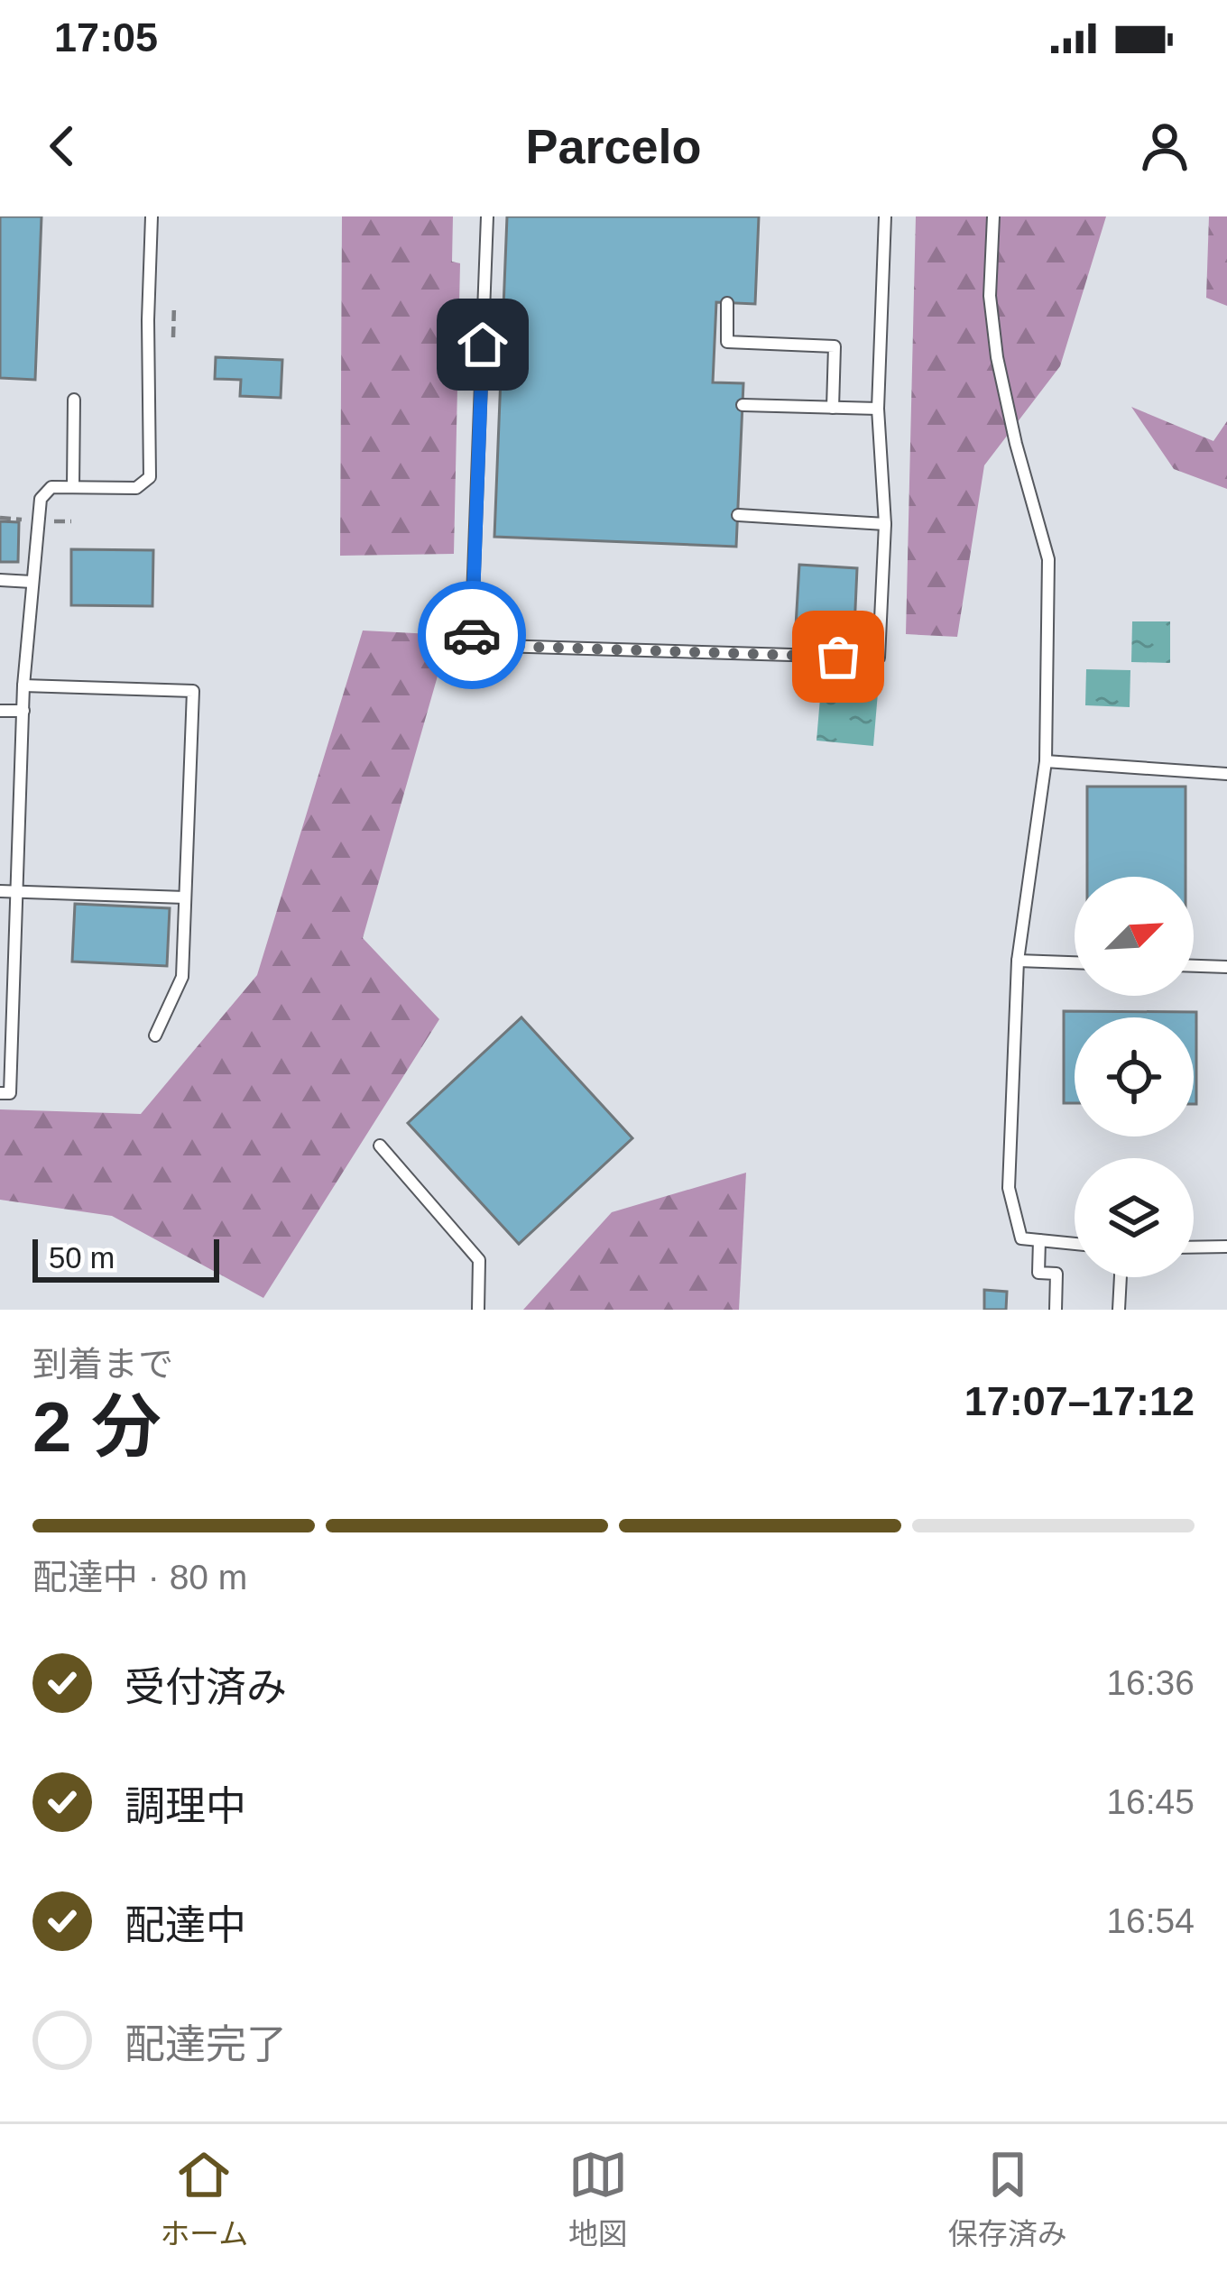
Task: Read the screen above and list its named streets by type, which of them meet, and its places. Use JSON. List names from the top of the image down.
{
  "scale_bar": "50 m",
  "north": "top right",
  "page": {
    "status": "17:05",
    "header": "Parcelo",
    "scale": "50 m",
    "heading": ["2 分", "到着まで", "17:07–17:12"],
    "bar": "配達中 · 80 m",
    "list": [
      ["受付済み", "16:36"],
      ["調理中", "16:45"],
      ["配達中", "16:54"],
      "配達完了"
    ],
    "tabs": ["ホーム", "地図", "保存済み"]
  }
}
